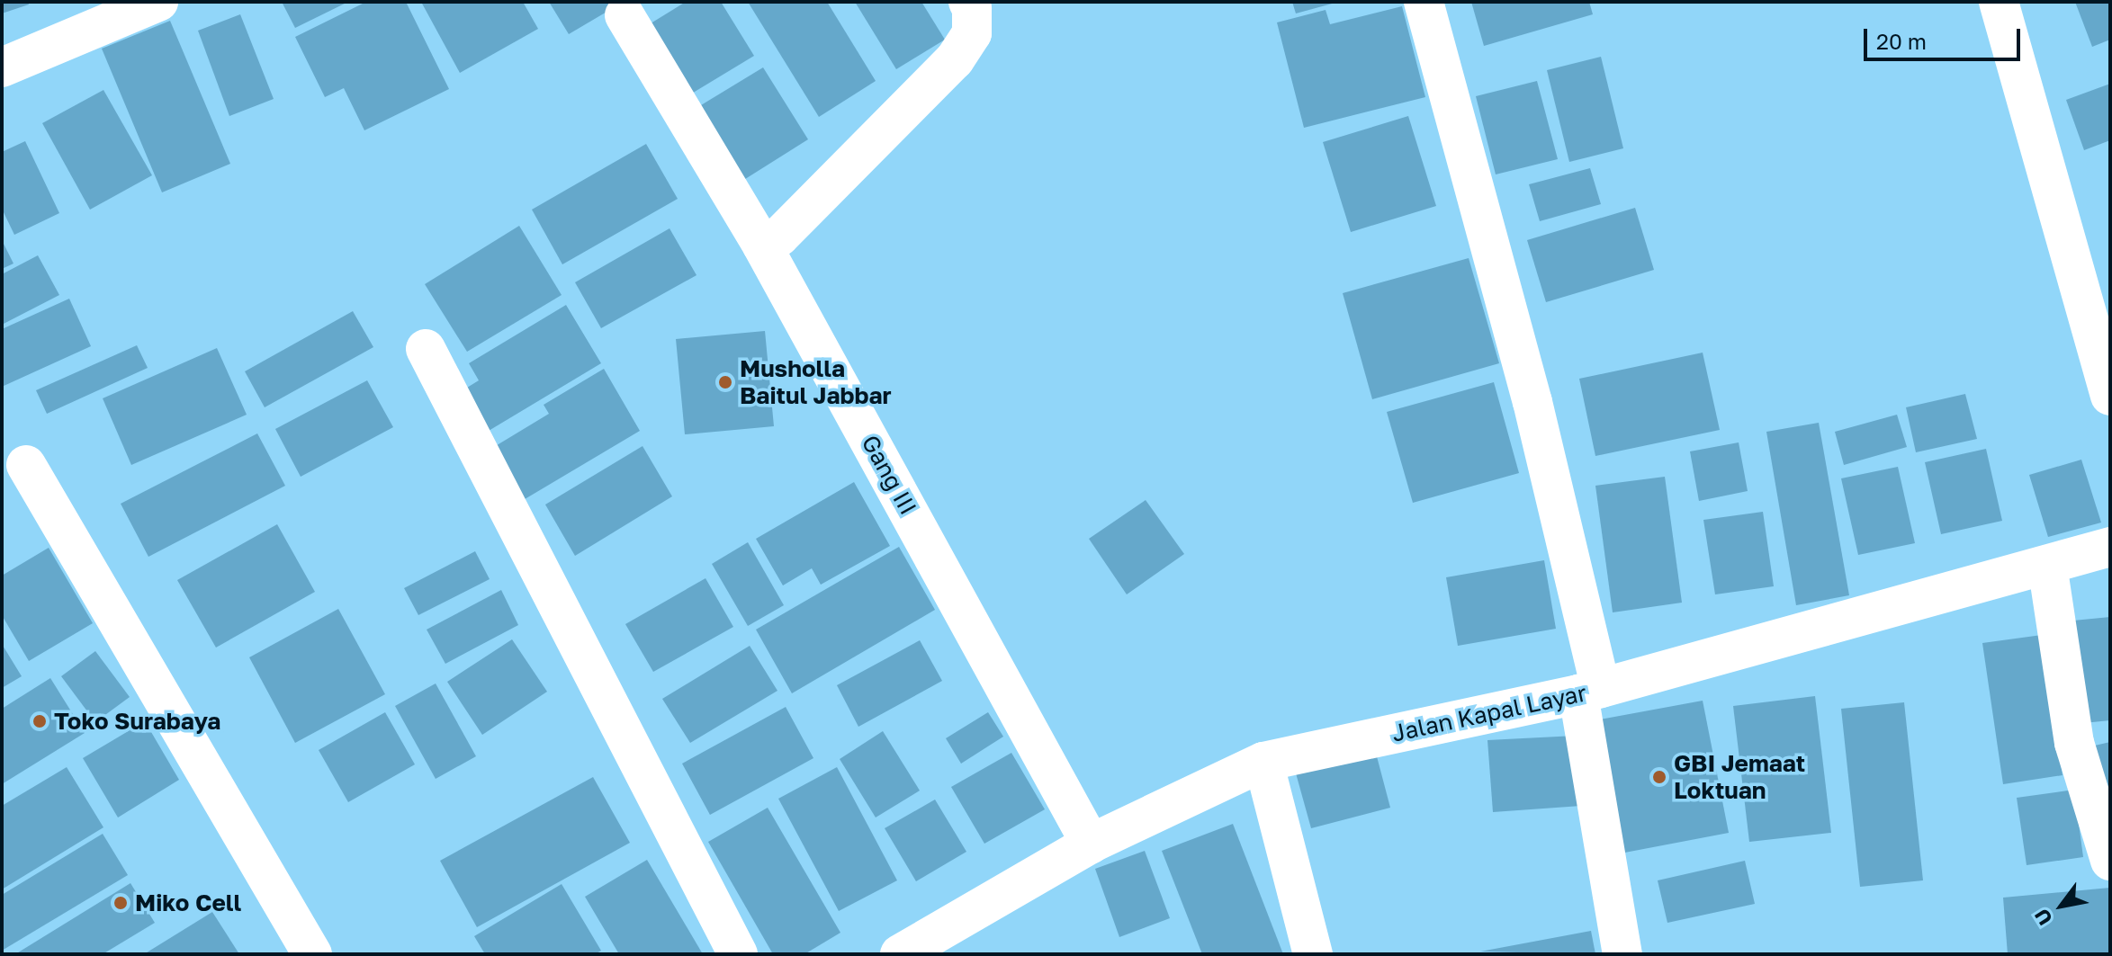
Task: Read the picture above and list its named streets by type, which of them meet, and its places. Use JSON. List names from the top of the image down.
{
  "streets": {
    "street": ["Gang III", "Jalan Kapal Layar"]
  },
  "crossings": [
    ["Gang III", "Jalan Kapal Layar"]
  ],
  "places": [
    "Musholla Baitul Jabbar",
    "Toko Surabaya",
    "GBI Jemaat Loktuan",
    "Miko Cell"
  ],
  "scale_bar": "20 m",
  "north": "bottom left"
}
